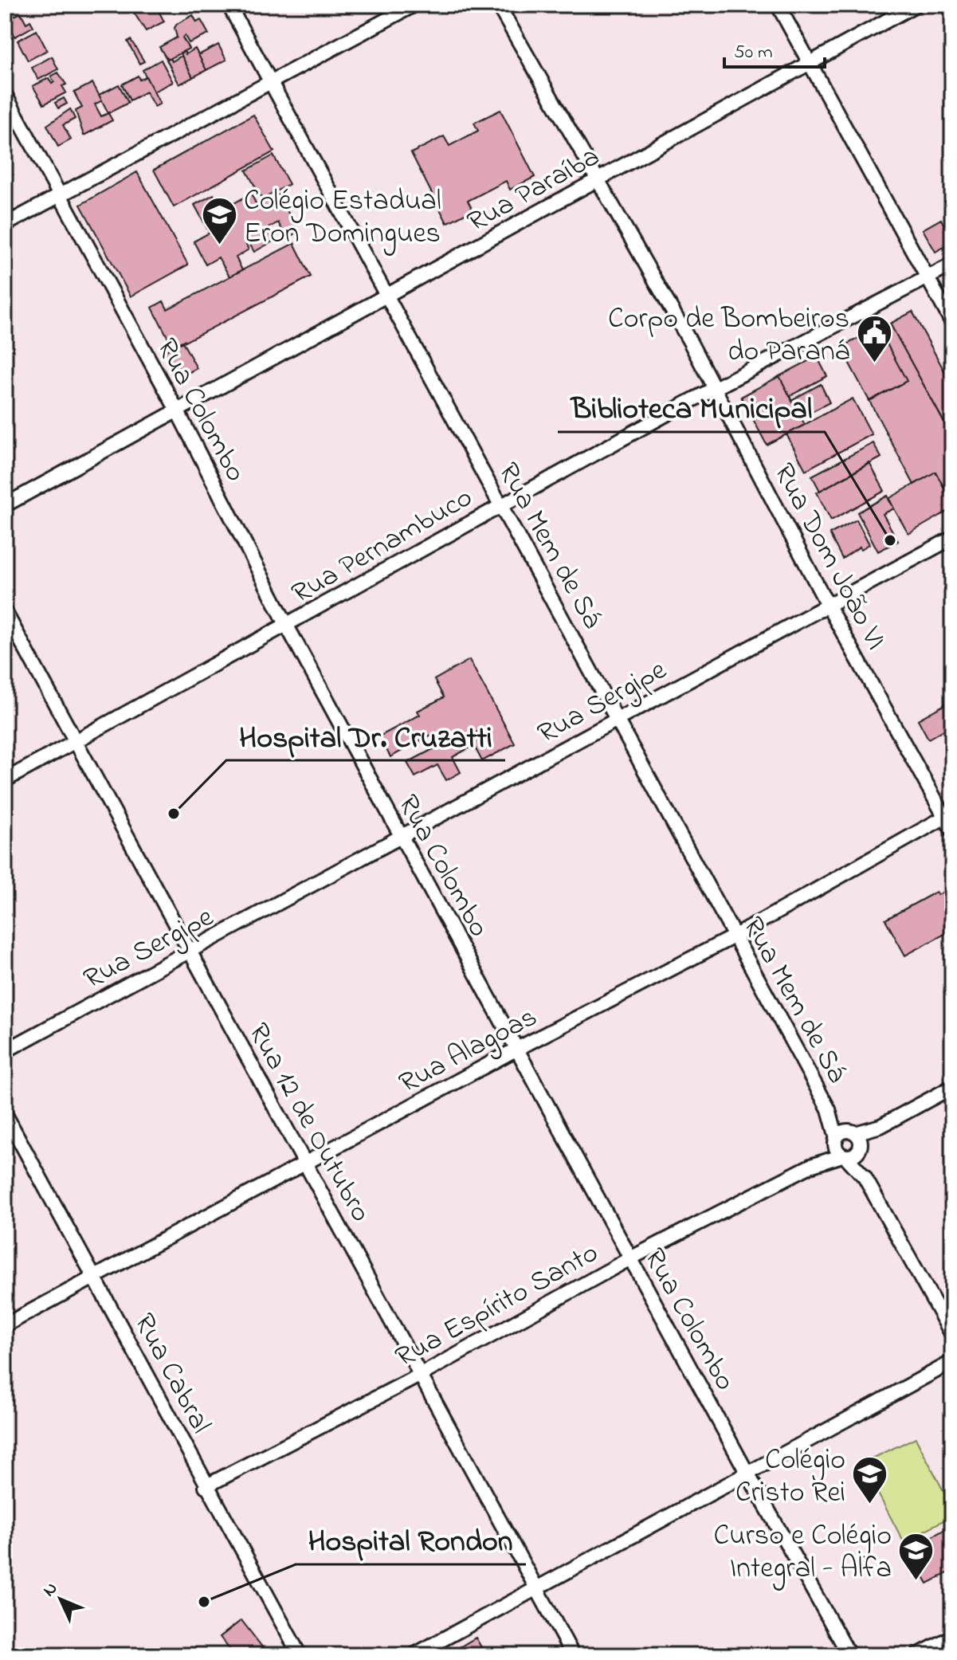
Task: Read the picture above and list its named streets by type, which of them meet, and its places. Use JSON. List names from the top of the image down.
{
  "streets": {
    "street": [
      "Rua Paraíba",
      "Rua Colombo",
      "Rua Pernambuco",
      "Rua Mem de Sá",
      "Rua Dom João VI",
      "Rua Sergipe",
      "Rua Alagoas",
      "Rua 12 de Outubro",
      "Rua Espírito Santo",
      "Rua Cabral"
    ]
  },
  "crossings": [
    ["Rua Paraíba", "Rua Colombo"],
    ["Rua Paraíba", "Rua Mem de Sá"],
    ["Rua Paraíba", "Rua Dom João VI"],
    ["Rua Colombo", "Rua Pernambuco"],
    ["Rua Colombo", "Rua Sergipe"],
    ["Rua Colombo", "Rua Alagoas"],
    ["Rua Colombo", "Rua Espírito Santo"],
    ["Rua Pernambuco", "Rua Mem de Sá"],
    ["Rua Pernambuco", "Rua Dom João VI"],
    ["Rua Pernambuco", "Rua 12 de Outubro"],
    ["Rua Mem de Sá", "Rua Sergipe"],
    ["Rua Mem de Sá", "Rua Alagoas"],
    ["Rua Mem de Sá", "Rua Espírito Santo"],
    ["Rua Dom João VI", "Rua Sergipe"],
    ["Rua Dom João VI", "Rua Alagoas"],
    ["Rua Sergipe", "Rua 12 de Outubro"],
    ["Rua Alagoas", "Rua 12 de Outubro"],
    ["Rua Alagoas", "Rua Cabral"],
    ["Rua 12 de Outubro", "Rua Espírito Santo"],
    ["Rua Espírito Santo", "Rua Cabral"]
  ],
  "places": {
    "school or university": ["Colégio Estadual Eron Domingues", "Colégio Cristo Rei", "Curso e Colégio Integral - Alfa"],
    "public building": ["Corpo de Bombeiros do Paraná"],
    "other": ["Biblioteca Municipal", "Hospital Dr. Cruzatti", "Hospital Rondon"]
  },
  "scale_bar": "50 m",
  "north": "top left"
}
